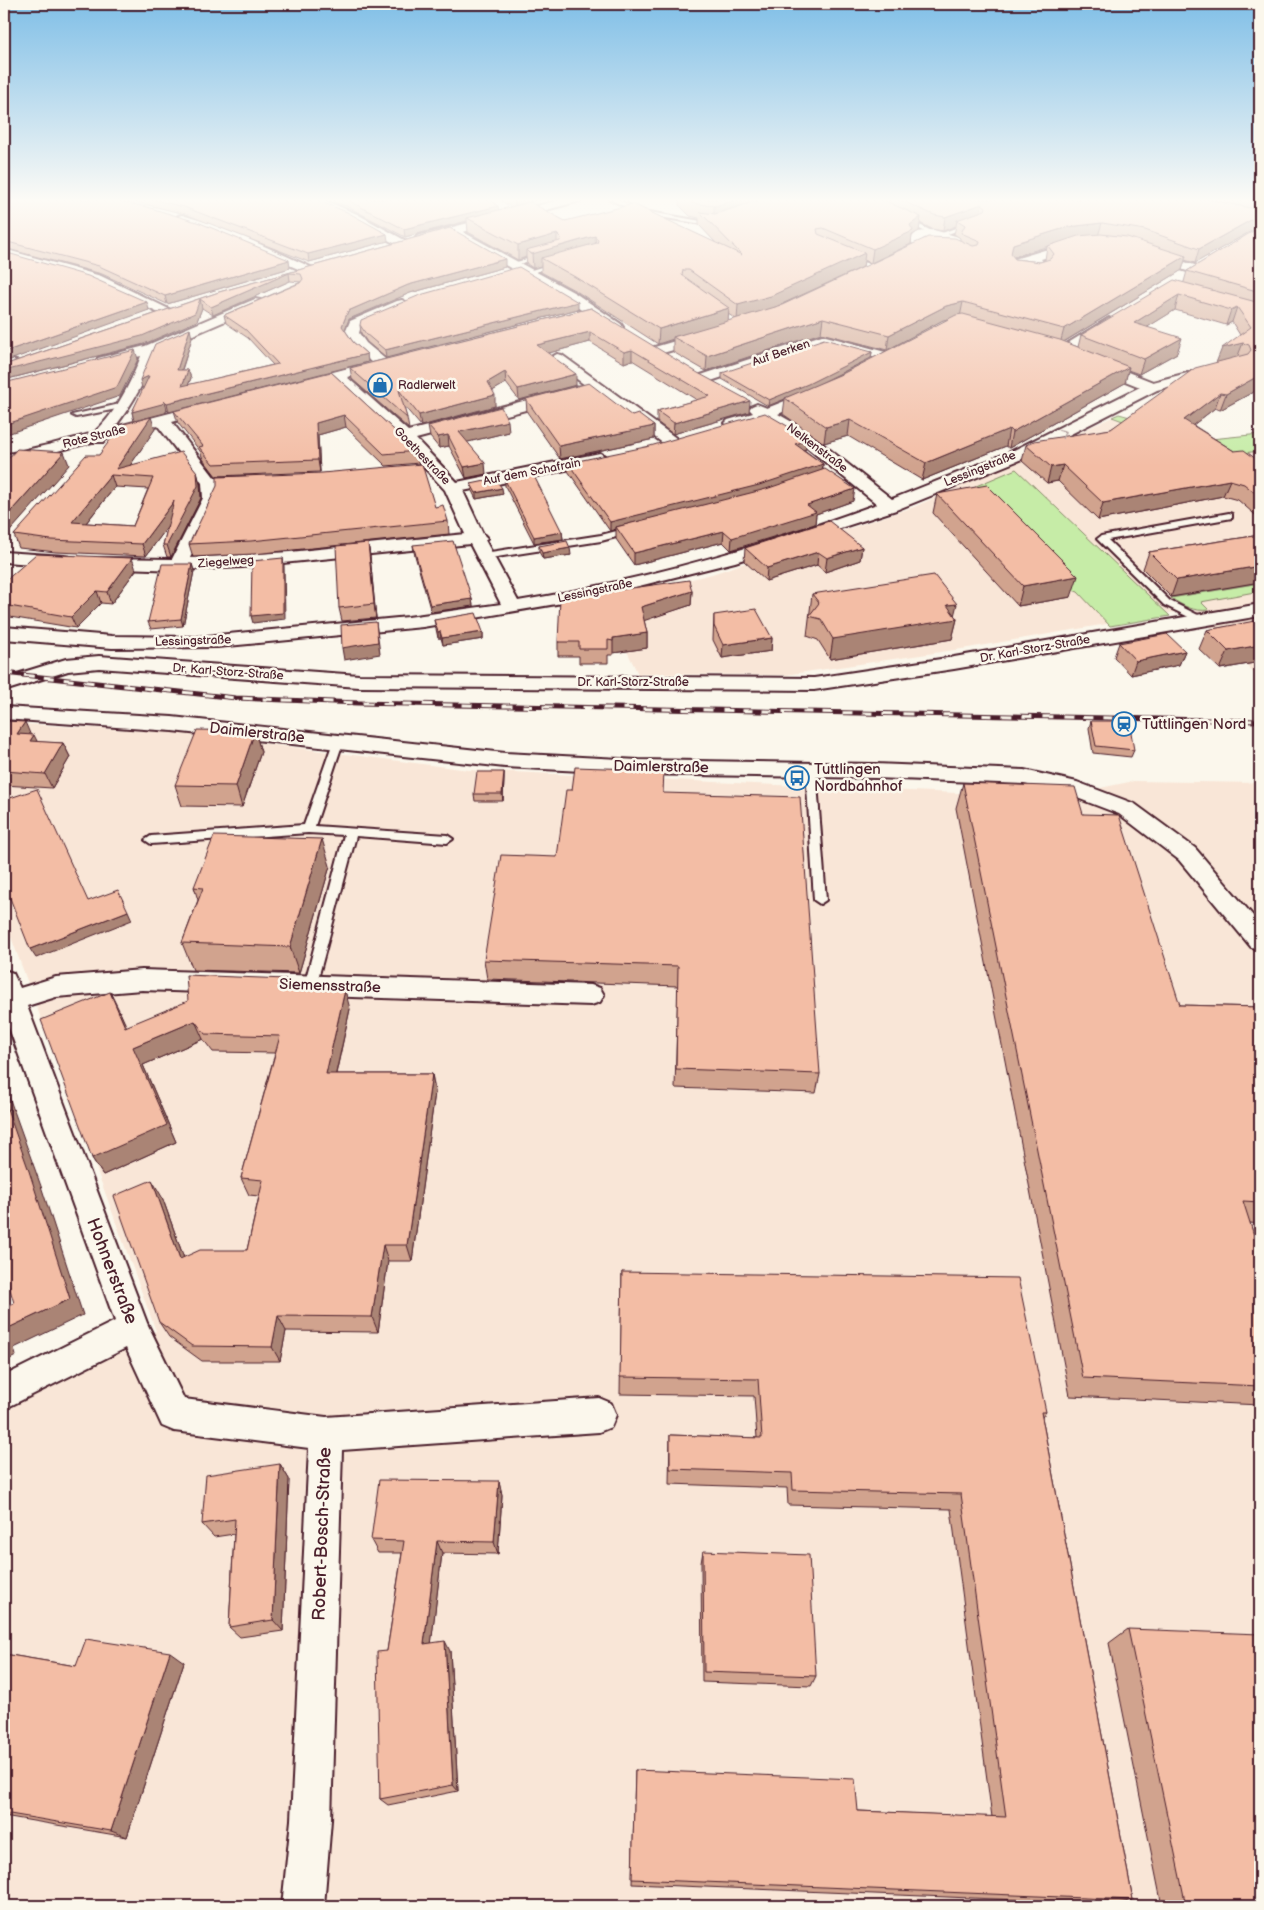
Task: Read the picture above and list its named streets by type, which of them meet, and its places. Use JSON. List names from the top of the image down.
{
  "streets": {
    "street": [
      "Auf Berken",
      "Rote Straße",
      "Nelkenstraße",
      "Goethestraße",
      "Lessingstraße",
      "Auf dem Schafrain",
      "Ziegelweg",
      "Dr. Karl-Storz-Straße",
      "Daimlerstraße",
      "Siemensstraße",
      "Hohnerstraße",
      "Robert-Bosch-Straße"
    ]
  },
  "crossings": [
    ["Nelkenstraße", "Lessingstraße"],
    ["Goethestraße", "Lessingstraße"],
    ["Goethestraße", "Auf dem Schafrain"],
    ["Goethestraße", "Ziegelweg"],
    ["Siemensstraße", "Hohnerstraße"],
    ["Hohnerstraße", "Robert-Bosch-Straße"]
  ],
  "places": {
    "shop": ["Radlerwelt"],
    "station": ["Tuttlingen Nord"],
    "bus stop": ["Tuttlingen Nordbahnhof"]
  }
}
